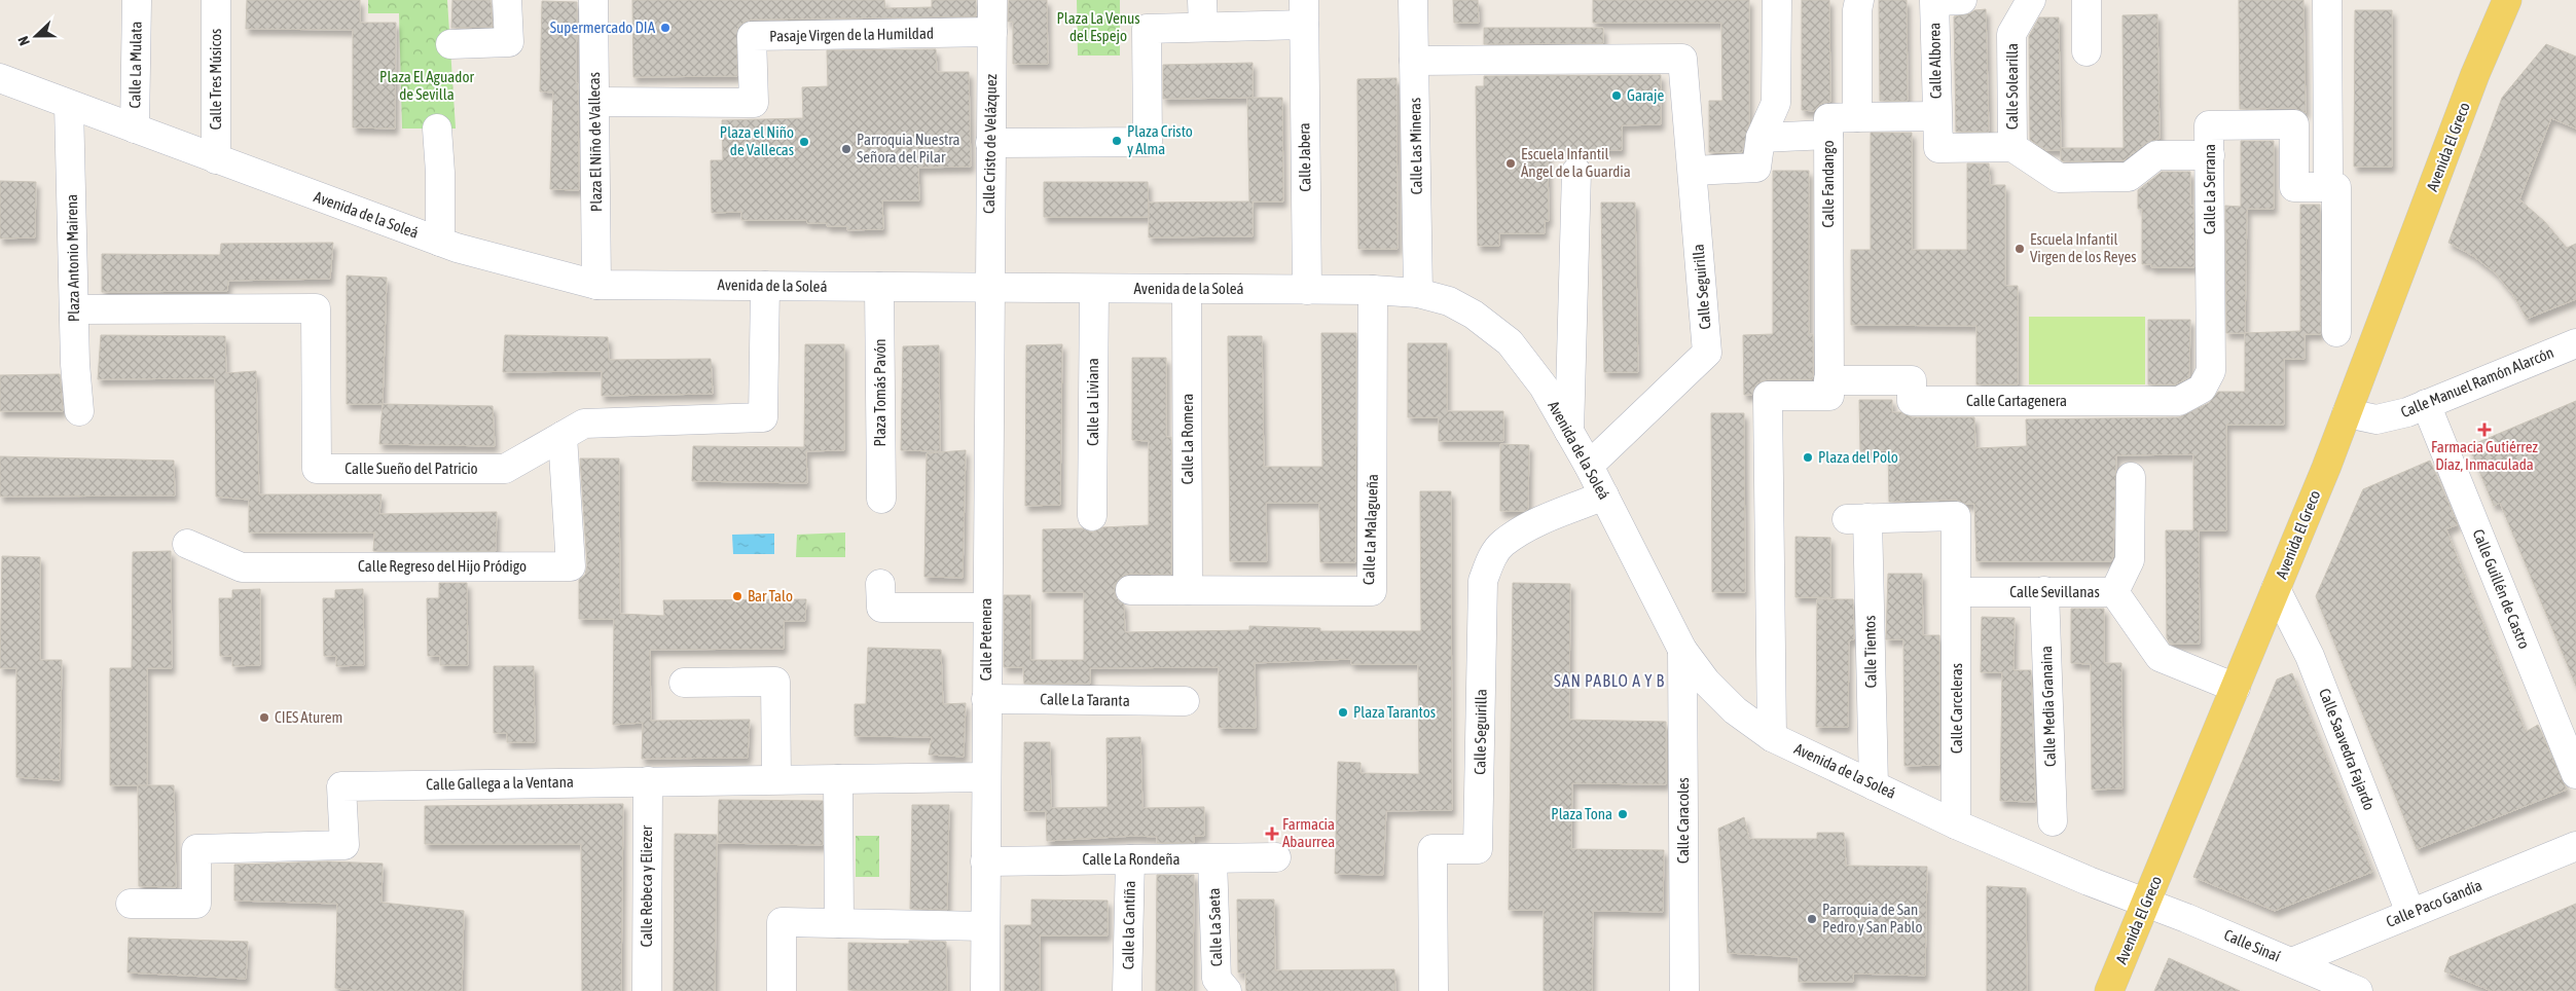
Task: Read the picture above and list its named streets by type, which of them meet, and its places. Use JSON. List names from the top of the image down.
{
  "streets": {
    "main road": ["Avenida El Greco"],
    "street": [
      "Pasaje Virgen de la Humildad",
      "Calle Alborea",
      "Calle La Mulata",
      "Calle Tres Músicos",
      "Calle Solearilla",
      "Plaza El Niño de Vallecas",
      "Calle Cristo de Velázquez",
      "Calle Las Mineras",
      "Calle Jabera",
      "Calle Fandango",
      "Calle La Serrana",
      "Avenida de la Soleá",
      "Plaza Antonio Mairena",
      "Calle Seguirilla",
      "Calle Manuel Ramón Alarcón",
      "Plaza Tomás Pavón",
      "Calle Cartagenera",
      "Calle La Liviana",
      "Calle La Romera",
      "Calle Sueño del Patricio",
      "Calle La Malagueña",
      "Calle Regreso del Hijo Pródigo",
      "Calle Guillén de Castro",
      "Calle Sevillanas",
      "Calle Petenera",
      "Calle Tientos",
      "Calle La Taranta",
      "Calle Media Granaina",
      "Calle Carceleras",
      "Calle Saavedra Fajardo",
      "Calle Gallega a la Ventana",
      "Calle Caracoles",
      "Calle La Rondeña",
      "Calle Rebeca y Eliezer",
      "Calle Paco Gandía",
      "Calle la Cantiña",
      "Calle La Saeta",
      "Calle Sinaí"
    ]
  },
  "crossings": [
    ["Pasaje Virgen de la Humildad", "Plaza El Niño de Vallecas"],
    ["Pasaje Virgen de la Humildad", "Calle Cristo de Velázquez"],
    ["Calle Alborea", "Calle Solearilla"],
    ["Calle La Mulata", "Avenida de la Soleá"],
    ["Calle Tres Músicos", "Avenida de la Soleá"],
    ["Plaza El Niño de Vallecas", "Avenida de la Soleá"],
    ["Calle Cristo de Velázquez", "Calle Jabera"],
    ["Calle Cristo de Velázquez", "Avenida de la Soleá"],
    ["Calle Cristo de Velázquez", "Calle Petenera"],
    ["Calle Las Mineras", "Avenida de la Soleá"],
    ["Calle Las Mineras", "Calle Seguirilla"],
    ["Avenida El Greco", "Avenida de la Soleá"],
    ["Avenida El Greco", "Calle Manuel Ramón Alarcón"],
    ["Avenida El Greco", "Calle Sevillanas"],
    ["Avenida El Greco", "Calle Saavedra Fajardo"],
    ["Avenida El Greco", "Calle Sinaí"],
    ["Calle Jabera", "Avenida de la Soleá"],
    ["Calle Fandango", "Calle Cartagenera"],
    ["Calle La Serrana", "Calle Cartagenera"],
    ["Avenida de la Soleá", "Plaza Antonio Mairena"],
    ["Avenida de la Soleá", "Calle Seguirilla"],
    ["Avenida de la Soleá", "Plaza Tomás Pavón"],
    ["Avenida de la Soleá", "Calle Cartagenera"],
    ["Avenida de la Soleá", "Calle La Liviana"],
    ["Avenida de la Soleá", "Calle La Romera"],
    ["Avenida de la Soleá", "Calle Sueño del Patricio"],
    ["Avenida de la Soleá", "Calle La Malagueña"],
    ["Avenida de la Soleá", "Calle Petenera"],
    ["Avenida de la Soleá", "Calle Tientos"],
    ["Avenida de la Soleá", "Calle Carceleras"],
    ["Avenida de la Soleá", "Calle Caracoles"],
    ["Avenida de la Soleá", "Calle Sinaí"],
    ["Plaza Antonio Mairena", "Calle Sueño del Patricio"],
    ["Calle Manuel Ramón Alarcón", "Calle Guillén de Castro"],
    ["Calle La Romera", "Calle La Malagueña"],
    ["Calle Sueño del Patricio", "Calle Regreso del Hijo Pródigo"],
    ["Calle Sevillanas", "Calle Media Granaina"],
    ["Calle Sevillanas", "Calle Carceleras"],
    ["Calle Petenera", "Calle La Taranta"],
    ["Calle Petenera", "Calle Gallega a la Ventana"],
    ["Calle Petenera", "Calle La Rondeña"],
    ["Calle Tientos", "Calle Carceleras"],
    ["Calle Saavedra Fajardo", "Calle Paco Gandía"],
    ["Calle Gallega a la Ventana", "Calle Rebeca y Eliezer"],
    ["Calle La Rondeña", "Calle la Cantiña"],
    ["Calle La Rondeña", "Calle La Saeta"],
    ["Calle Paco Gandía", "Calle Sinaí"]
  ],
  "districts": ["SAN PABLO A Y B"],
  "parks": ["Plaza La Venus del Espejo", "Plaza El Aguador de Sevilla"],
  "places": {
    "other": [
      "Supermercado DIA",
      "Garaje",
      "Plaza Cristo y Alma",
      "Plaza el Niño de Vallecas",
      "Parroquia Nuestra Señora del Pilar",
      "Escuela Infantil Ángel de la Guardia",
      "Escuela Infantil Virgen de los Reyes",
      "Plaza del Polo",
      "Bar Talo",
      "Plaza Tarantos",
      "CIES Aturem",
      "Plaza Tona",
      "Parroquia de San Pedro y San Pablo"
    ],
    "health": ["Farmacia Gutiérrez Díaz, Inmaculada", "Farmacia Abaurrea"]
  },
  "north": "left"
}
